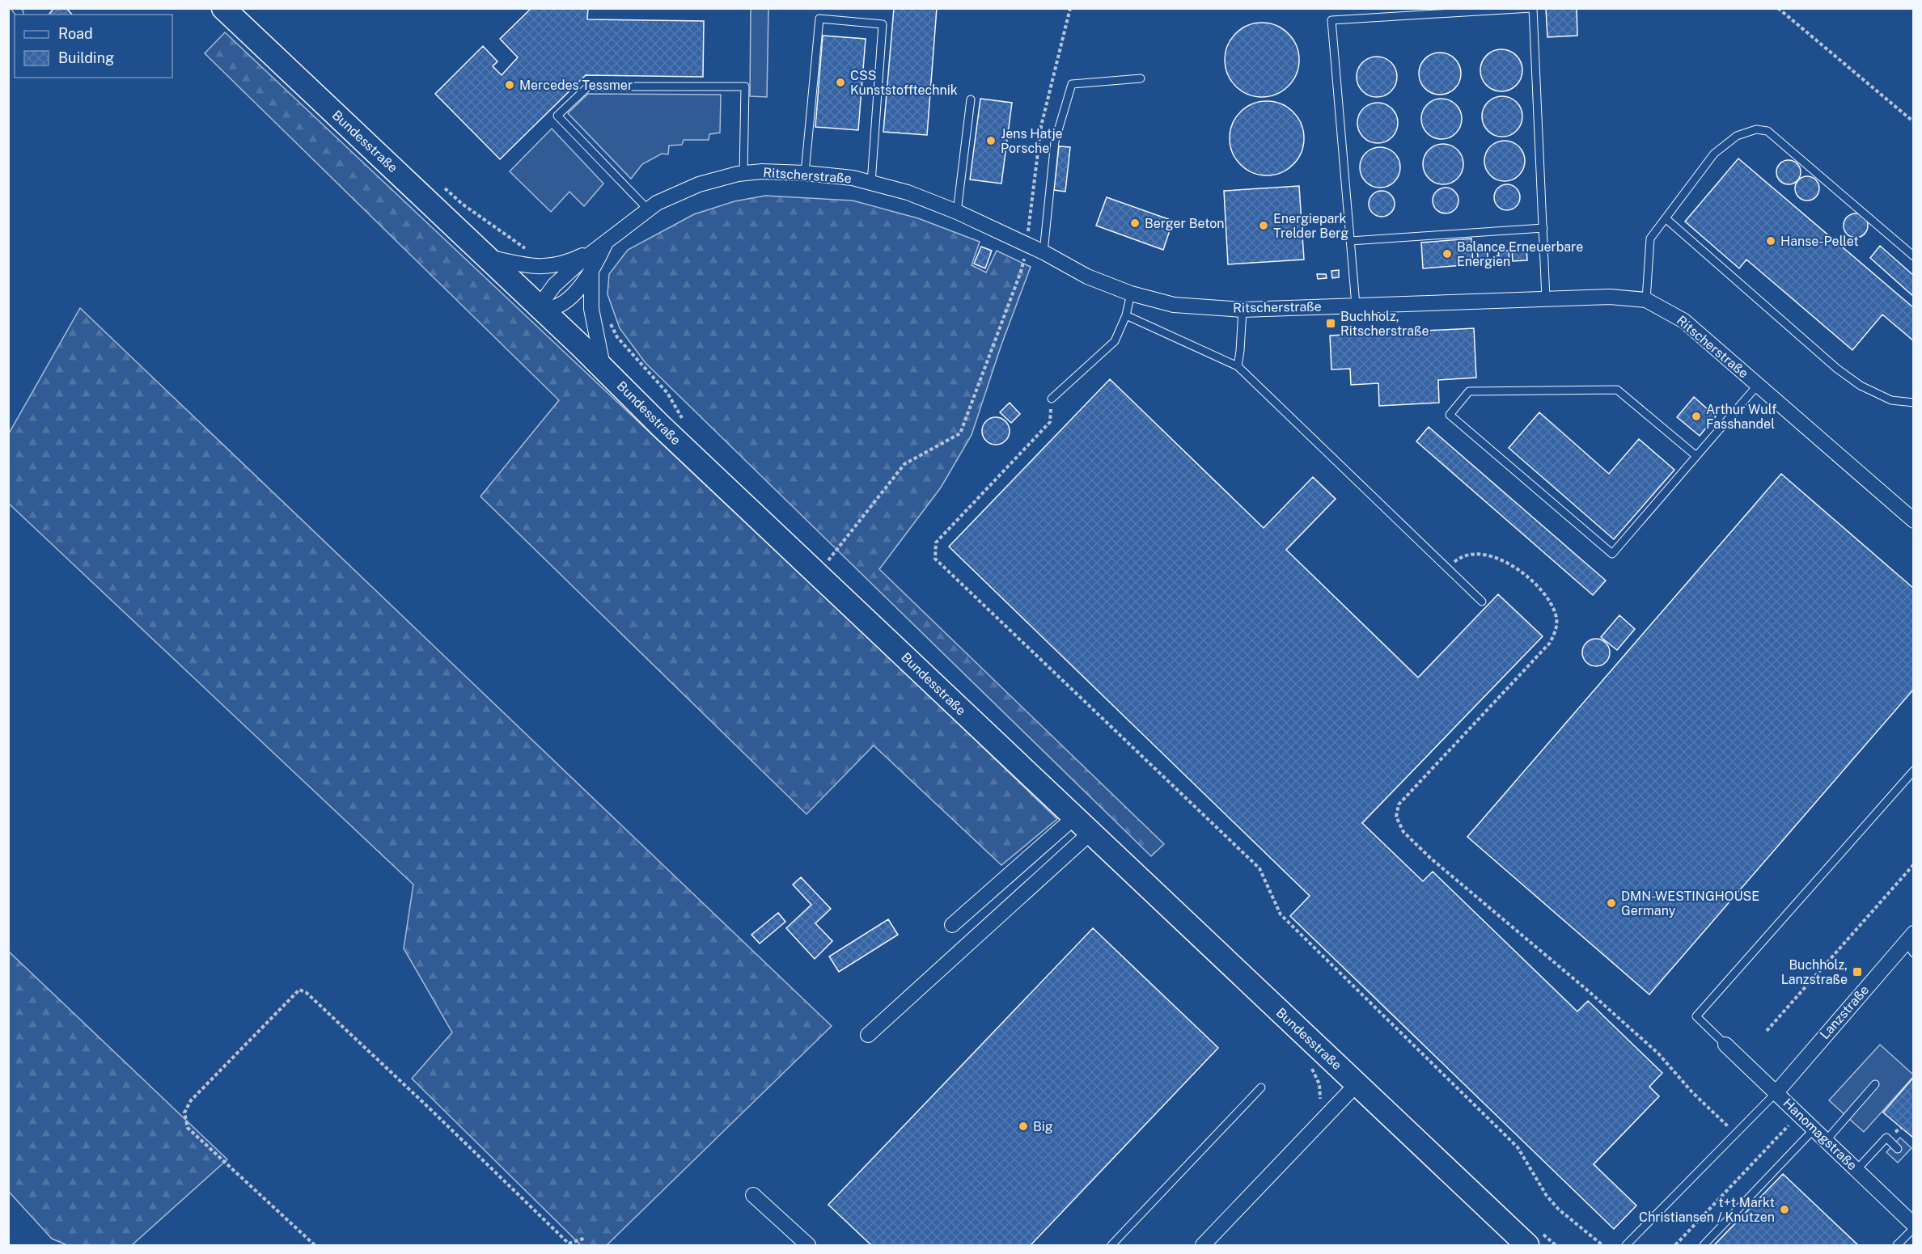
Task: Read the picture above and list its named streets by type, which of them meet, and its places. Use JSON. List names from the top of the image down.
{
  "streets": {
    "main road": ["Bundesstraße"],
    "street": ["Ritscherstraße", "Lanzstraße", "Hanomagstraße"]
  },
  "crossings": [
    ["Bundesstraße", "Ritscherstraße"],
    ["Lanzstraße", "Hanomagstraße"]
  ],
  "places": {
    "other": [
      "CSS Kunststofftechnik",
      "Mercedes Tessmer",
      "Jens Hatje Porsche",
      "Berger Beton",
      "Energiepark Trelder Berg",
      "Hanse-Pellet",
      "Balance Erneuerbare Energien",
      "Arthur Wulf Fasshandel",
      "DMN-WESTINGHOUSE Germany",
      "Big",
      "t+t Markt Christiansen / Knutzen"
    ],
    "transit": ["Buchholz, Ritscherstraße", "Buchholz, Lanzstraße"]
  },
  "legend": ["Road", "Building"]
}
